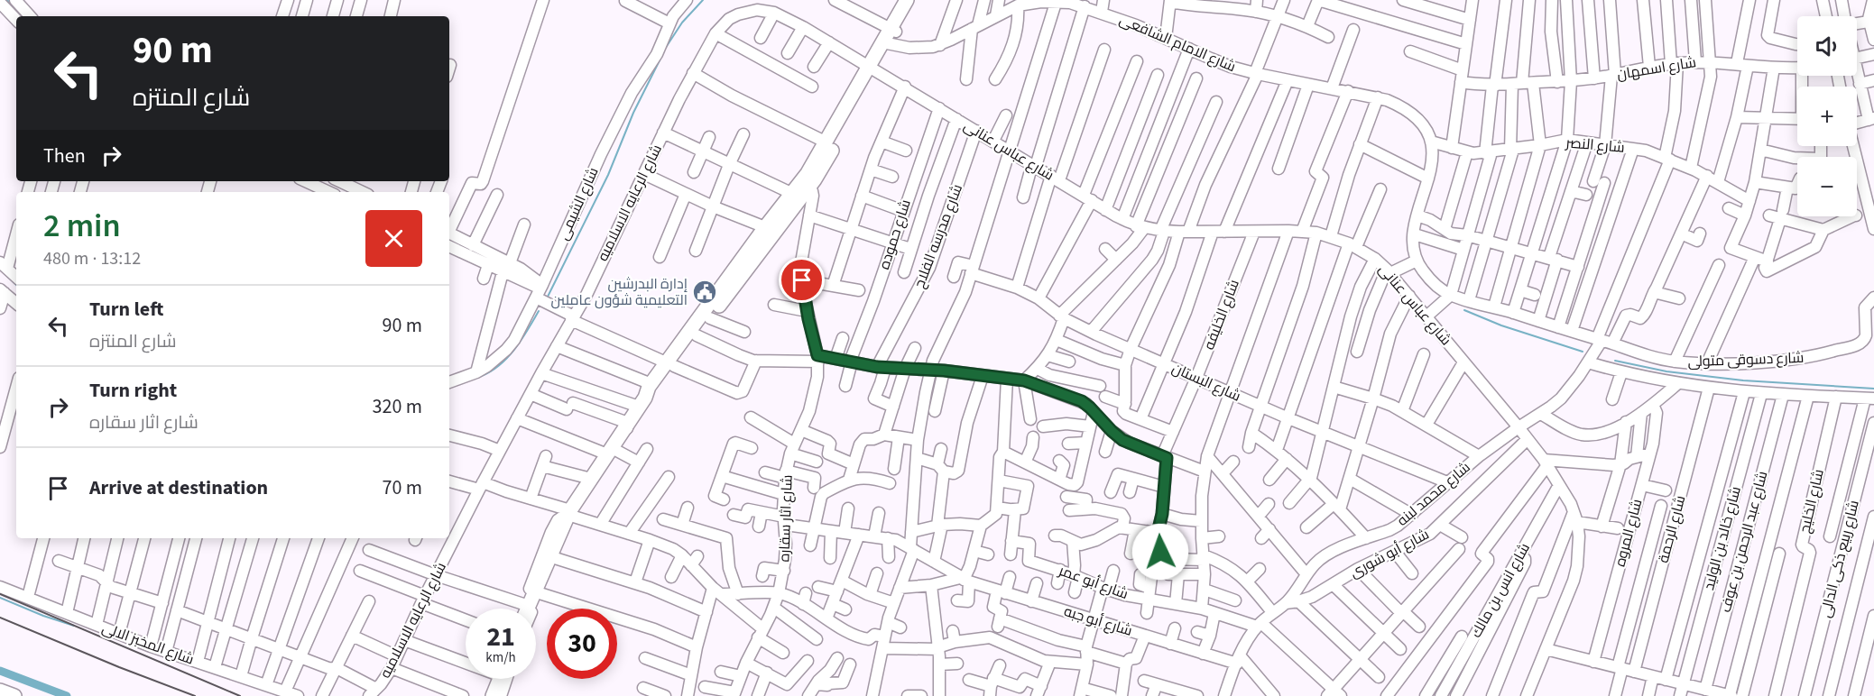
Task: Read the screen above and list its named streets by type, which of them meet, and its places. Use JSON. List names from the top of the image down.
{
  "streets": {
    "street": [
      "شارع الامام الشافعى",
      "شارع اسمهان",
      "شارع النصر",
      "شارع عباس عنانى",
      "شارع الرعايه الاسلاميه",
      "شارع الشيمى",
      "شارع حموده",
      "شارع مدرسه الفلاح",
      "شارع الخليفه",
      "شارع دسوقى متولى",
      "شارع البستان",
      "شارع محمد لبنه",
      "شارع الخليج",
      "شارع اثار سقاره",
      "شارع الرحمة",
      "شارع المروه",
      "شارع خالد بن الوليد",
      "شارع عبد الرحمن بن عوف",
      "شارع أبو شورى",
      "شارع ربيع ذكى الدالى",
      "شارع أبو عمر",
      "شارع انس بن مالك",
      "شارع أبو جبه",
      "شارع المخبز الالى"
    ]
  },
  "crossings": [
    ["شارع الامام الشافعى", "شارع النصر"],
    ["شارع عباس عنانى", "شارع الرعايه الاسلاميه"],
    ["شارع عباس عنانى", "شارع حموده"],
    ["شارع عباس عنانى", "شارع مدرسه الفلاح"],
    ["شارع عباس عنانى", "شارع الخليفه"],
    ["شارع عباس عنانى", "شارع محمد لبنه"],
    ["شارع عباس عنانى", "شارع أبو شورى"],
    ["شارع عباس عنانى", "شارع انس بن مالك"],
    ["شارع الخليفه", "شارع البستان"],
    ["شارع دسوقى متولى", "شارع محمد لبنه"],
    ["شارع البستان", "شارع محمد لبنه"],
    ["شارع محمد لبنه", "شارع أبو شورى"],
    ["شارع محمد لبنه", "شارع أبو عمر"],
    ["شارع محمد لبنه", "شارع أبو جبه"],
    ["شارع اثار سقاره", "شارع أبو جبه"]
  ],
  "places": {
    "public building": ["إدارة البدرشين التعليمية شؤون عاملين"]
  },
  "page": {
    "map_buttons": ["+", "−"],
    "turn": ["90 m", "شارع المنتزه"],
    "then": "Then",
    "heading": ["2 min", "480 m · 13:12"],
    "list": [
      {
        "name": "Turn left",
        "note": "شارع المنتزه",
        "value": "90 m"
      },
      {
        "name": "Turn right",
        "note": "شارع اثار سقاره",
        "value": "320 m"
      },
      {
        "name": "Arrive at destination",
        "value": "70 m"
      }
    ],
    "speed": "21 km/h",
    "limit": "30"
  }
}
